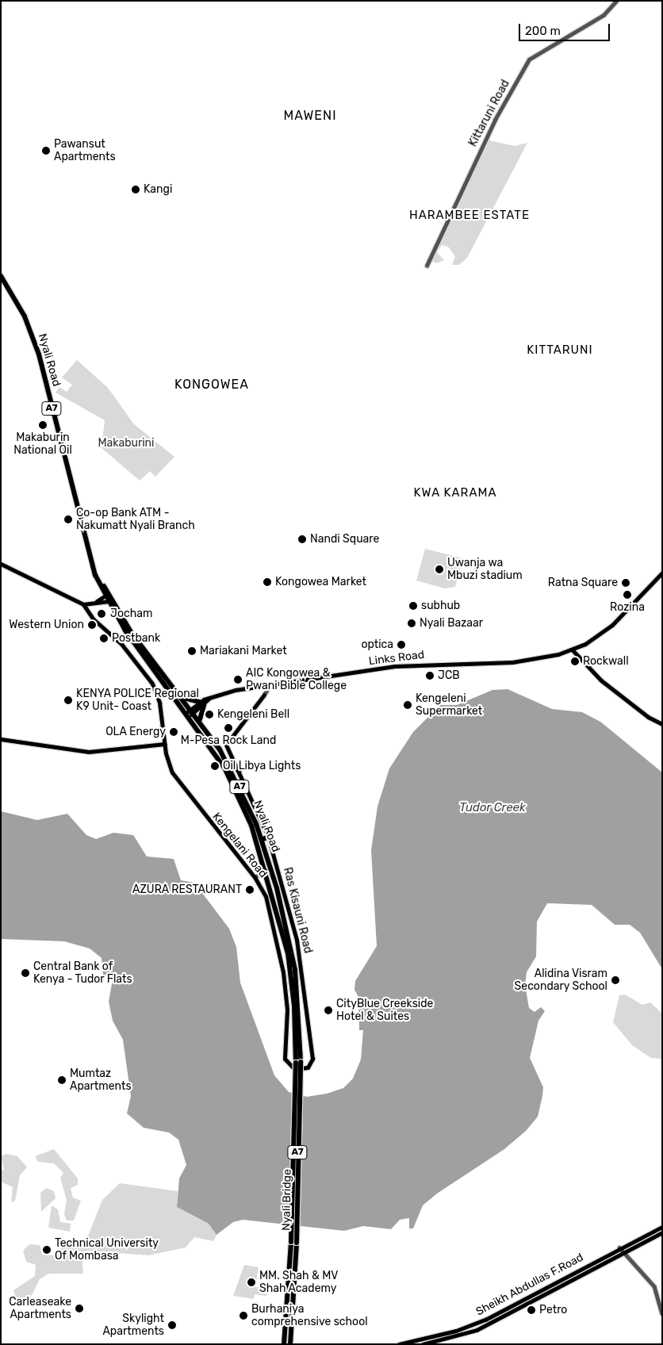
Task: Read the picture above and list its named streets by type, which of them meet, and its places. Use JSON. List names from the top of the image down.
{
  "streets": {
    "highway": ["Nyali Road", "A7", "Nyali Bridge"],
    "main road": [
      "Links Road",
      "Kengelani Road",
      "Ras Kisauni Road",
      "Sheikh Abdullas F.Road"
    ],
    "street": ["Kittaruni Road"]
  },
  "crossings": [
    ["Nyali Road", "Links Road"],
    ["Nyali Road", "Nyali Bridge"],
    ["A7", "Nyali Bridge"],
    ["Links Road", "Ras Kisauni Road"],
    ["Kengelani Road", "Ras Kisauni Road"]
  ],
  "districts": [
    "MAWENI",
    "HARAMBEE ESTATE",
    "KITTARUNI",
    "KONGOWEA",
    "KWA KARAMA"
  ],
  "water": ["Tudor Creek"],
  "parks": ["Makaburini"],
  "places": [
    "Pawansut Apartments",
    "Kangi",
    "Makaburin National Oil",
    "Co-op Bank ATM - Nakumatt Nyali Branch",
    "Nandi Square",
    "Uwanja wa Mbuzi stadium",
    "Kongowea Market",
    "Ratna Square",
    "Rozina",
    "subhub",
    "Jocham",
    "Nyali Bazaar",
    "Western Union",
    "Postbank",
    "optica",
    "Mariakani Market",
    "Rockwall",
    "JCB",
    "AIC Kongowea & Pwani Bible College",
    "KENYA POLICE Regional K9 Unit- Coast",
    "Kengeleni Supermarket",
    "Kengeleni Bell",
    "M-Pesa Rock Land",
    "OLA Energy",
    "Oil Libya Lights",
    "AZURA RESTAURANT",
    "Central Bank of Kenya - Tudor Flats",
    "Alidina Visram Secondary School",
    "CityBlue Creekside Hotel & Suites",
    "Mumtaz Apartments",
    "Technical University Of Mombasa",
    "MM. Shah & MV Shah Academy",
    "Carleaseake Apartments",
    "Petro",
    "Burhaniya comprehensive school",
    "Skylight Apartments"
  ],
  "scale_bar": "200 m"
}
